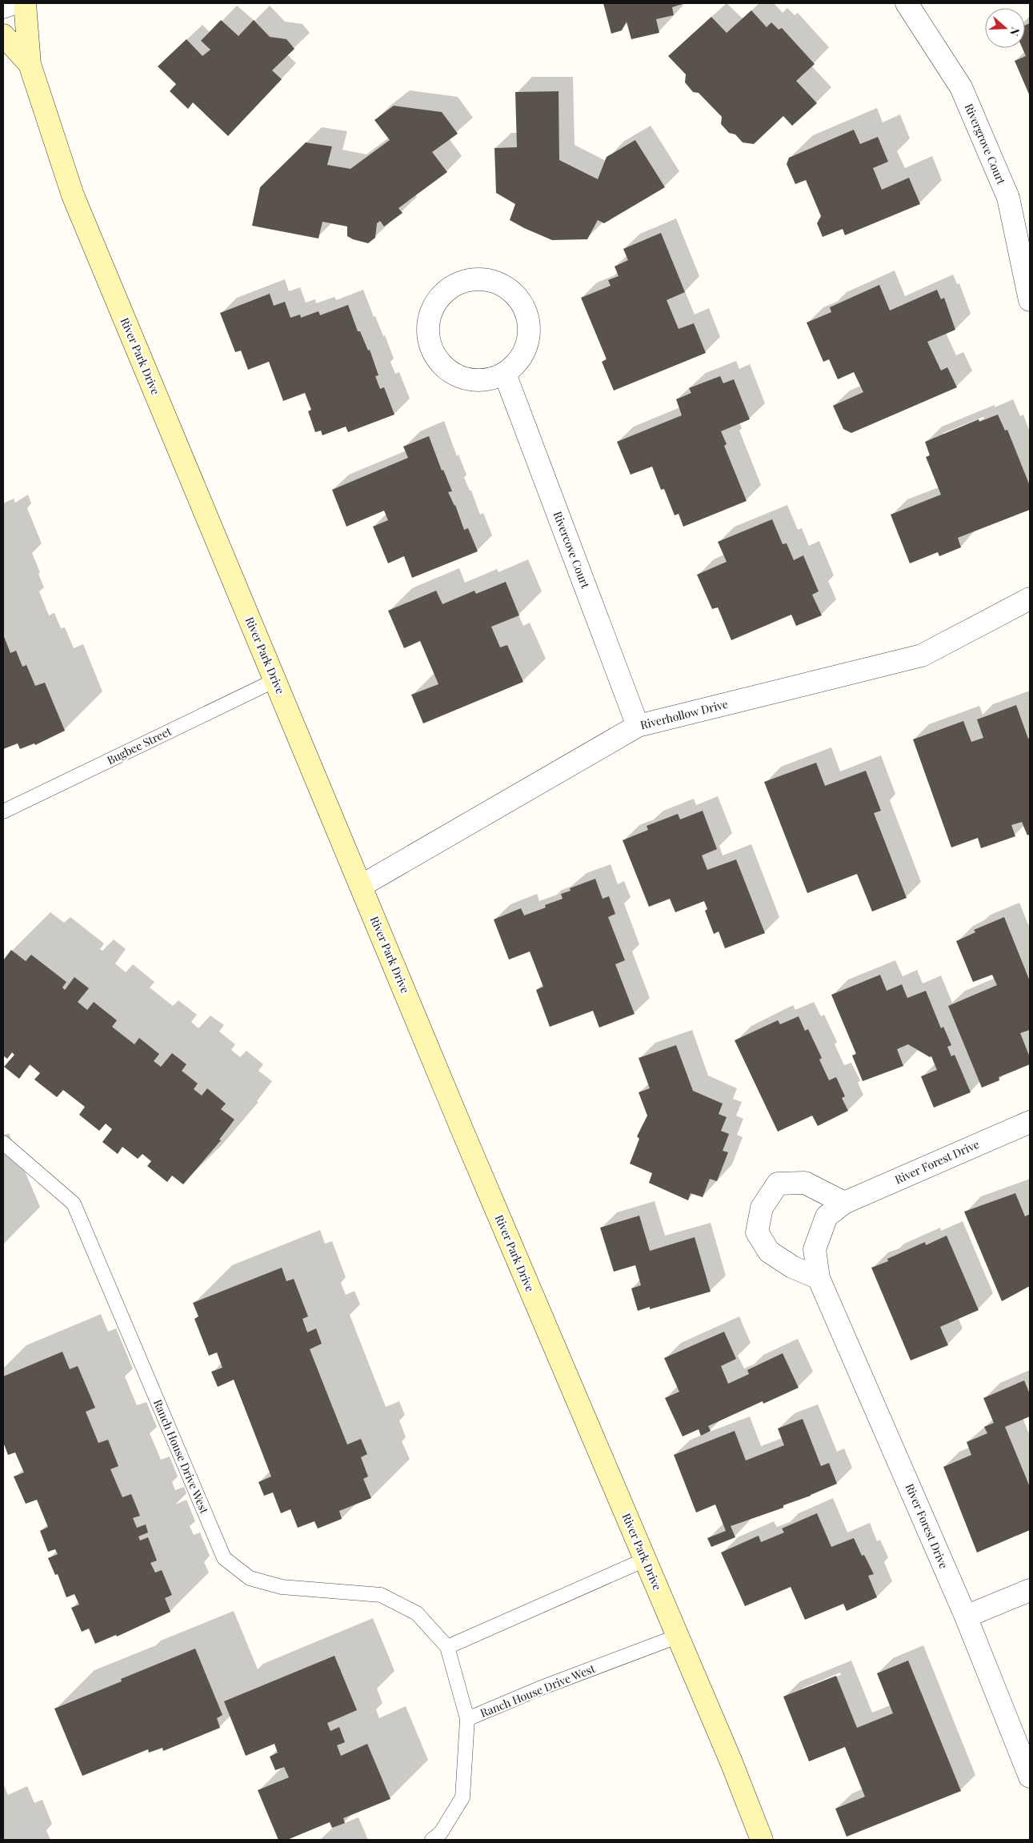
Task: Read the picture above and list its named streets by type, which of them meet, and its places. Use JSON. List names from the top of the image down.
{
  "streets": {
    "street": [
      "Rivergrove Court",
      "River Park Drive",
      "Rivercove Court",
      "Riverhollow Drive",
      "River Forest Drive"
    ],
    "lane": ["Bugbee Street", "Ranch House Drive West"]
  },
  "crossings": [
    ["River Park Drive", "Riverhollow Drive"],
    ["River Park Drive", "Bugbee Street"],
    ["River Park Drive", "Ranch House Drive West"],
    ["Rivercove Court", "Riverhollow Drive"]
  ],
  "north": "right"
}
